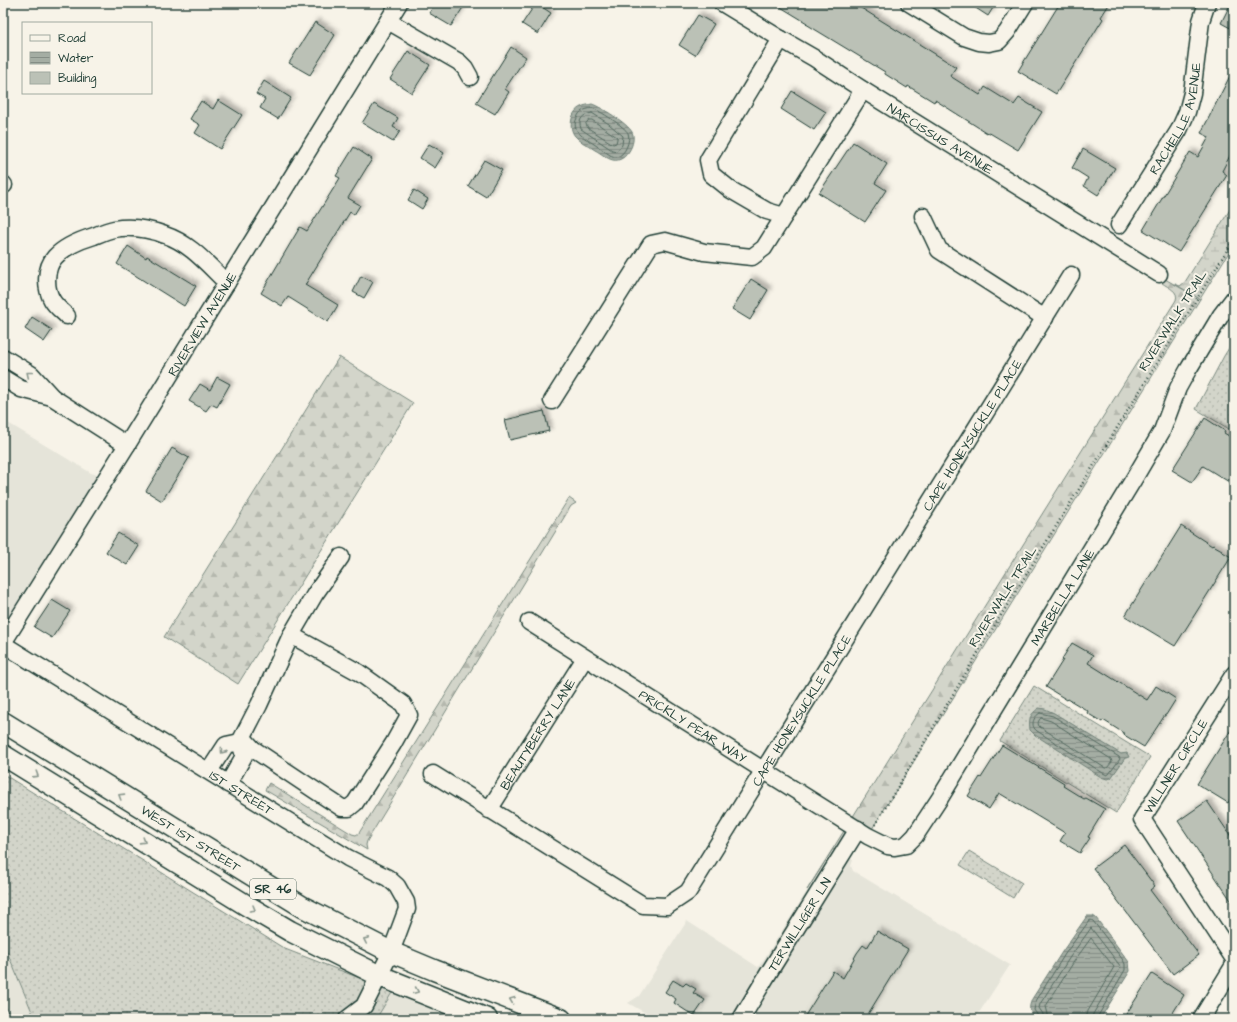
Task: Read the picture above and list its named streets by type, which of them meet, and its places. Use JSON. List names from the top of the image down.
{
  "streets": {
    "main road": ["WEST 1ST STREET", "SR 46"],
    "street": [
      "RACHELLE AVENUE",
      "NARCISSUS AVENUE",
      "RIVERVIEW AVENUE",
      "CAPE HONEYSUCKLE PLACE",
      "MARBELLA LANE",
      "PRICKLY PEAR WAY",
      "BEAUTYBERRY LANE",
      "WILLNER CIRCLE",
      "1ST STREET",
      "TERWILLIGER LN"
    ],
    "path": ["RIVERWALK TRAIL"]
  },
  "crossings": [
    ["RIVERWALK TRAIL", "MARBELLA LANE"],
    ["RIVERWALK TRAIL", "PRICKLY PEAR WAY"],
    ["RIVERWALK TRAIL", "TERWILLIGER LN"],
    ["RIVERVIEW AVENUE", "1ST STREET"],
    ["CAPE HONEYSUCKLE PLACE", "PRICKLY PEAR WAY"],
    ["CAPE HONEYSUCKLE PLACE", "BEAUTYBERRY LANE"],
    ["MARBELLA LANE", "PRICKLY PEAR WAY"],
    ["MARBELLA LANE", "TERWILLIGER LN"],
    ["PRICKLY PEAR WAY", "BEAUTYBERRY LANE"],
    ["PRICKLY PEAR WAY", "TERWILLIGER LN"],
    ["1ST STREET", "WEST 1ST STREET"]
  ],
  "legend": ["Road", "Water", "Building"]
}
